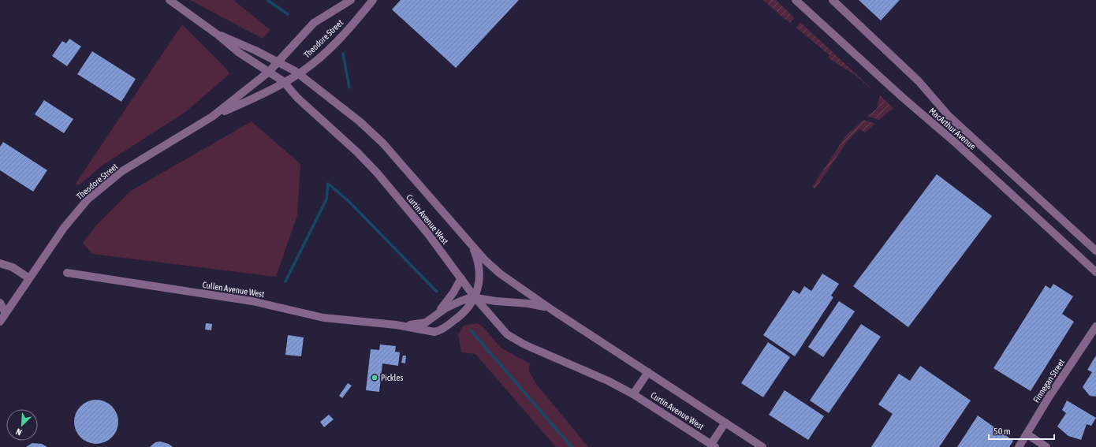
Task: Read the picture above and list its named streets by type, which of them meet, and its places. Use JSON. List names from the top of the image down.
{
  "streets": {
    "street": [
      "Theodore Street",
      "MacArthur Avenue",
      "Curtin Avenue West",
      "Cullen Avenue West",
      "Finnegan Street"
    ]
  },
  "crossings": [
    ["Theodore Street", "Curtin Avenue West"],
    ["Curtin Avenue West", "Cullen Avenue West"]
  ],
  "places": ["Pickles"],
  "scale_bar": "50 m",
  "north": "bottom left"
}
